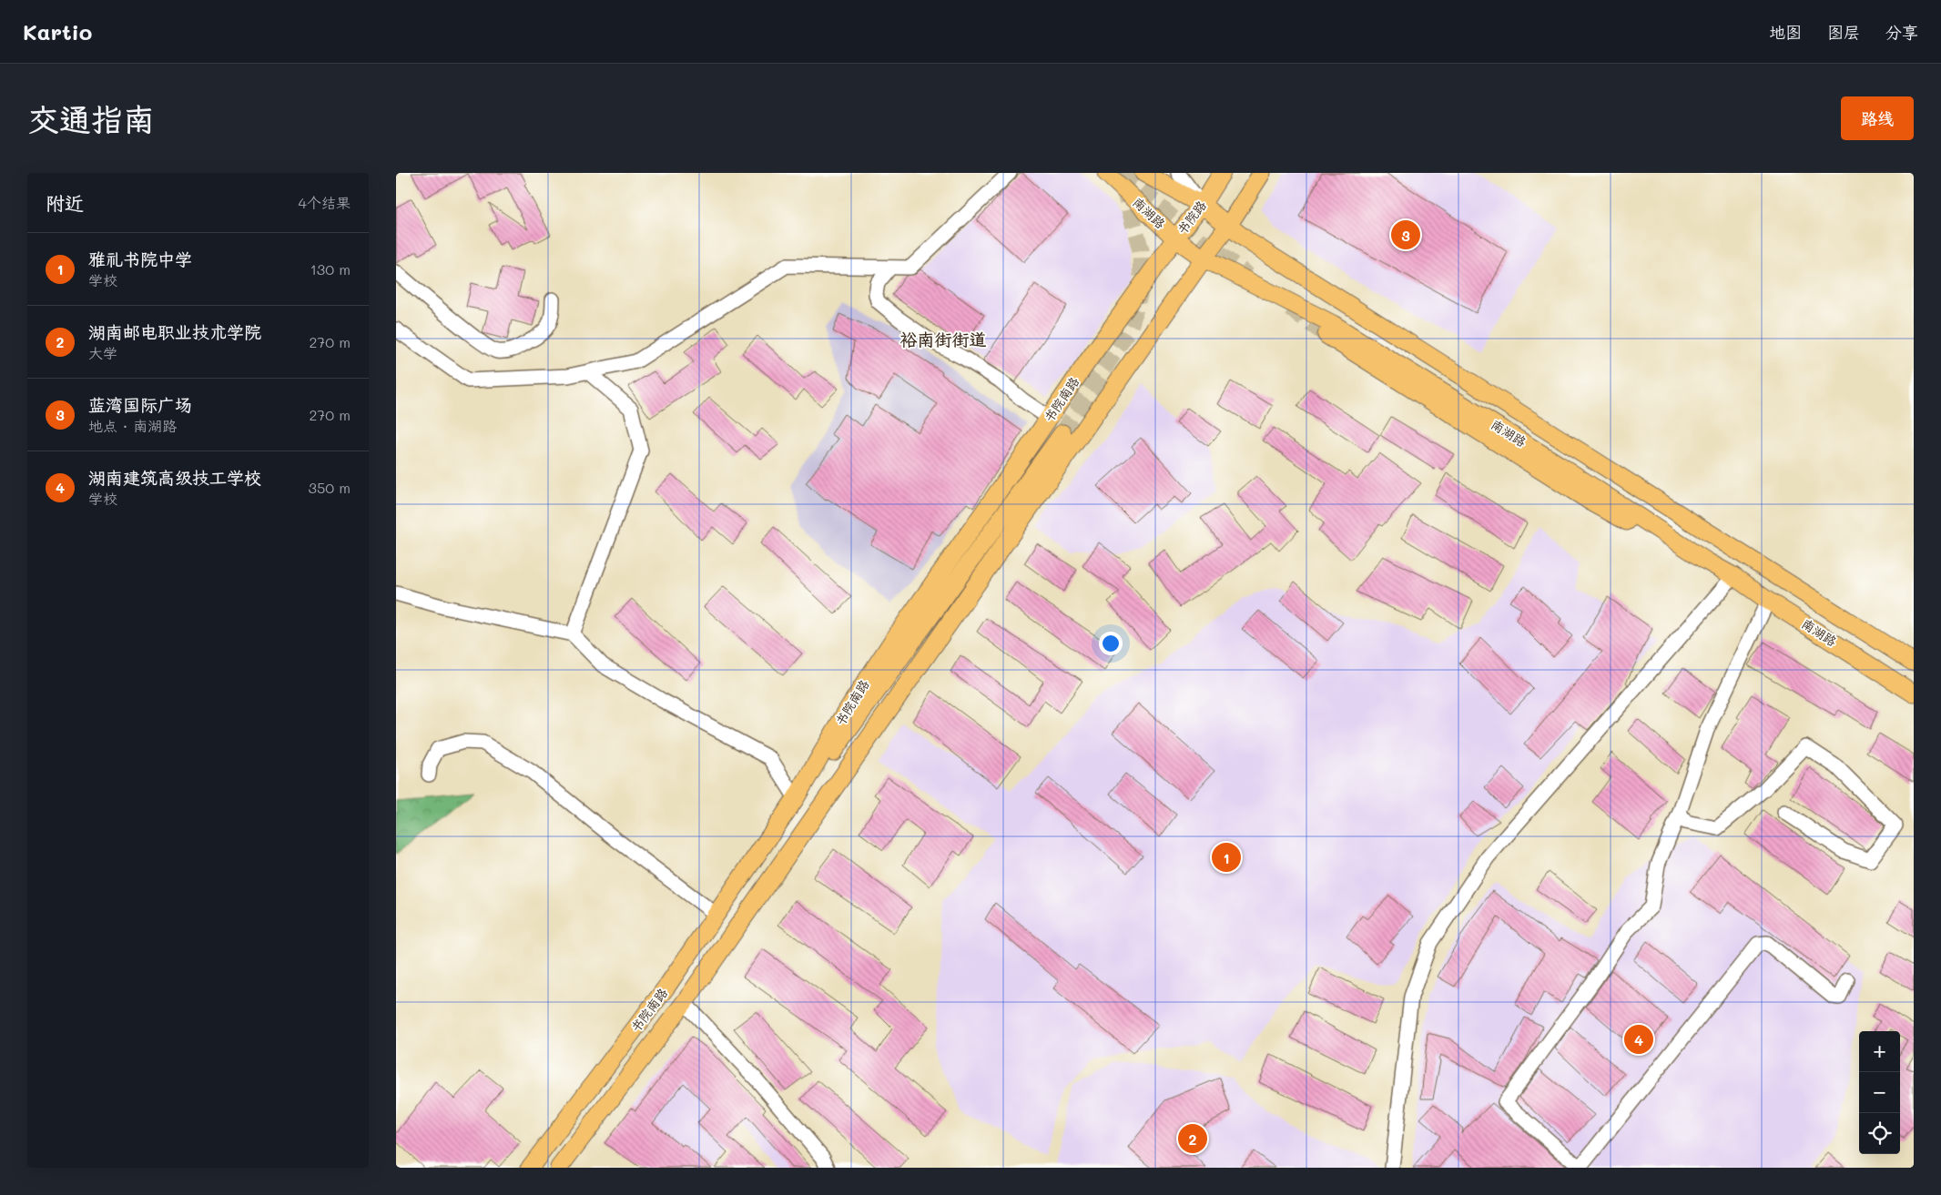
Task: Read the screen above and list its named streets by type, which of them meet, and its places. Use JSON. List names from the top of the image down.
{
  "streets": {
    "main road": ["南湖路", "书院路", "书院南路"]
  },
  "crossings": [
    ["南湖路", "书院路"],
    ["南湖路", "书院南路"],
    ["书院路", "书院南路"]
  ],
  "districts": ["裕南街街道"],
  "page": {
    "header": "Kartio",
    "nav": ["地图", "图层", "分享"],
    "buttons": "路线",
    "title": "交通指南",
    "heading": ["附近", "4个结果"],
    "pins": [
      "3",
      "1",
      "4",
      "2"
    ],
    "list": [
      {
        "mark": "1",
        "name": "雅礼书院中学",
        "note": "学校",
        "value": "130 m"
      },
      {
        "mark": "2",
        "name": "湖南邮电职业技术学院",
        "note": "大学",
        "value": "270 m"
      },
      {
        "mark": "3",
        "name": "蓝湾国际广场",
        "note": "地点 · 南湖路",
        "value": "270 m"
      },
      {
        "mark": "4",
        "name": "湖南建筑高级技工学校",
        "note": "学校",
        "value": "350 m"
      }
    ],
    "map_buttons": ["+", "−"]
  }
}
